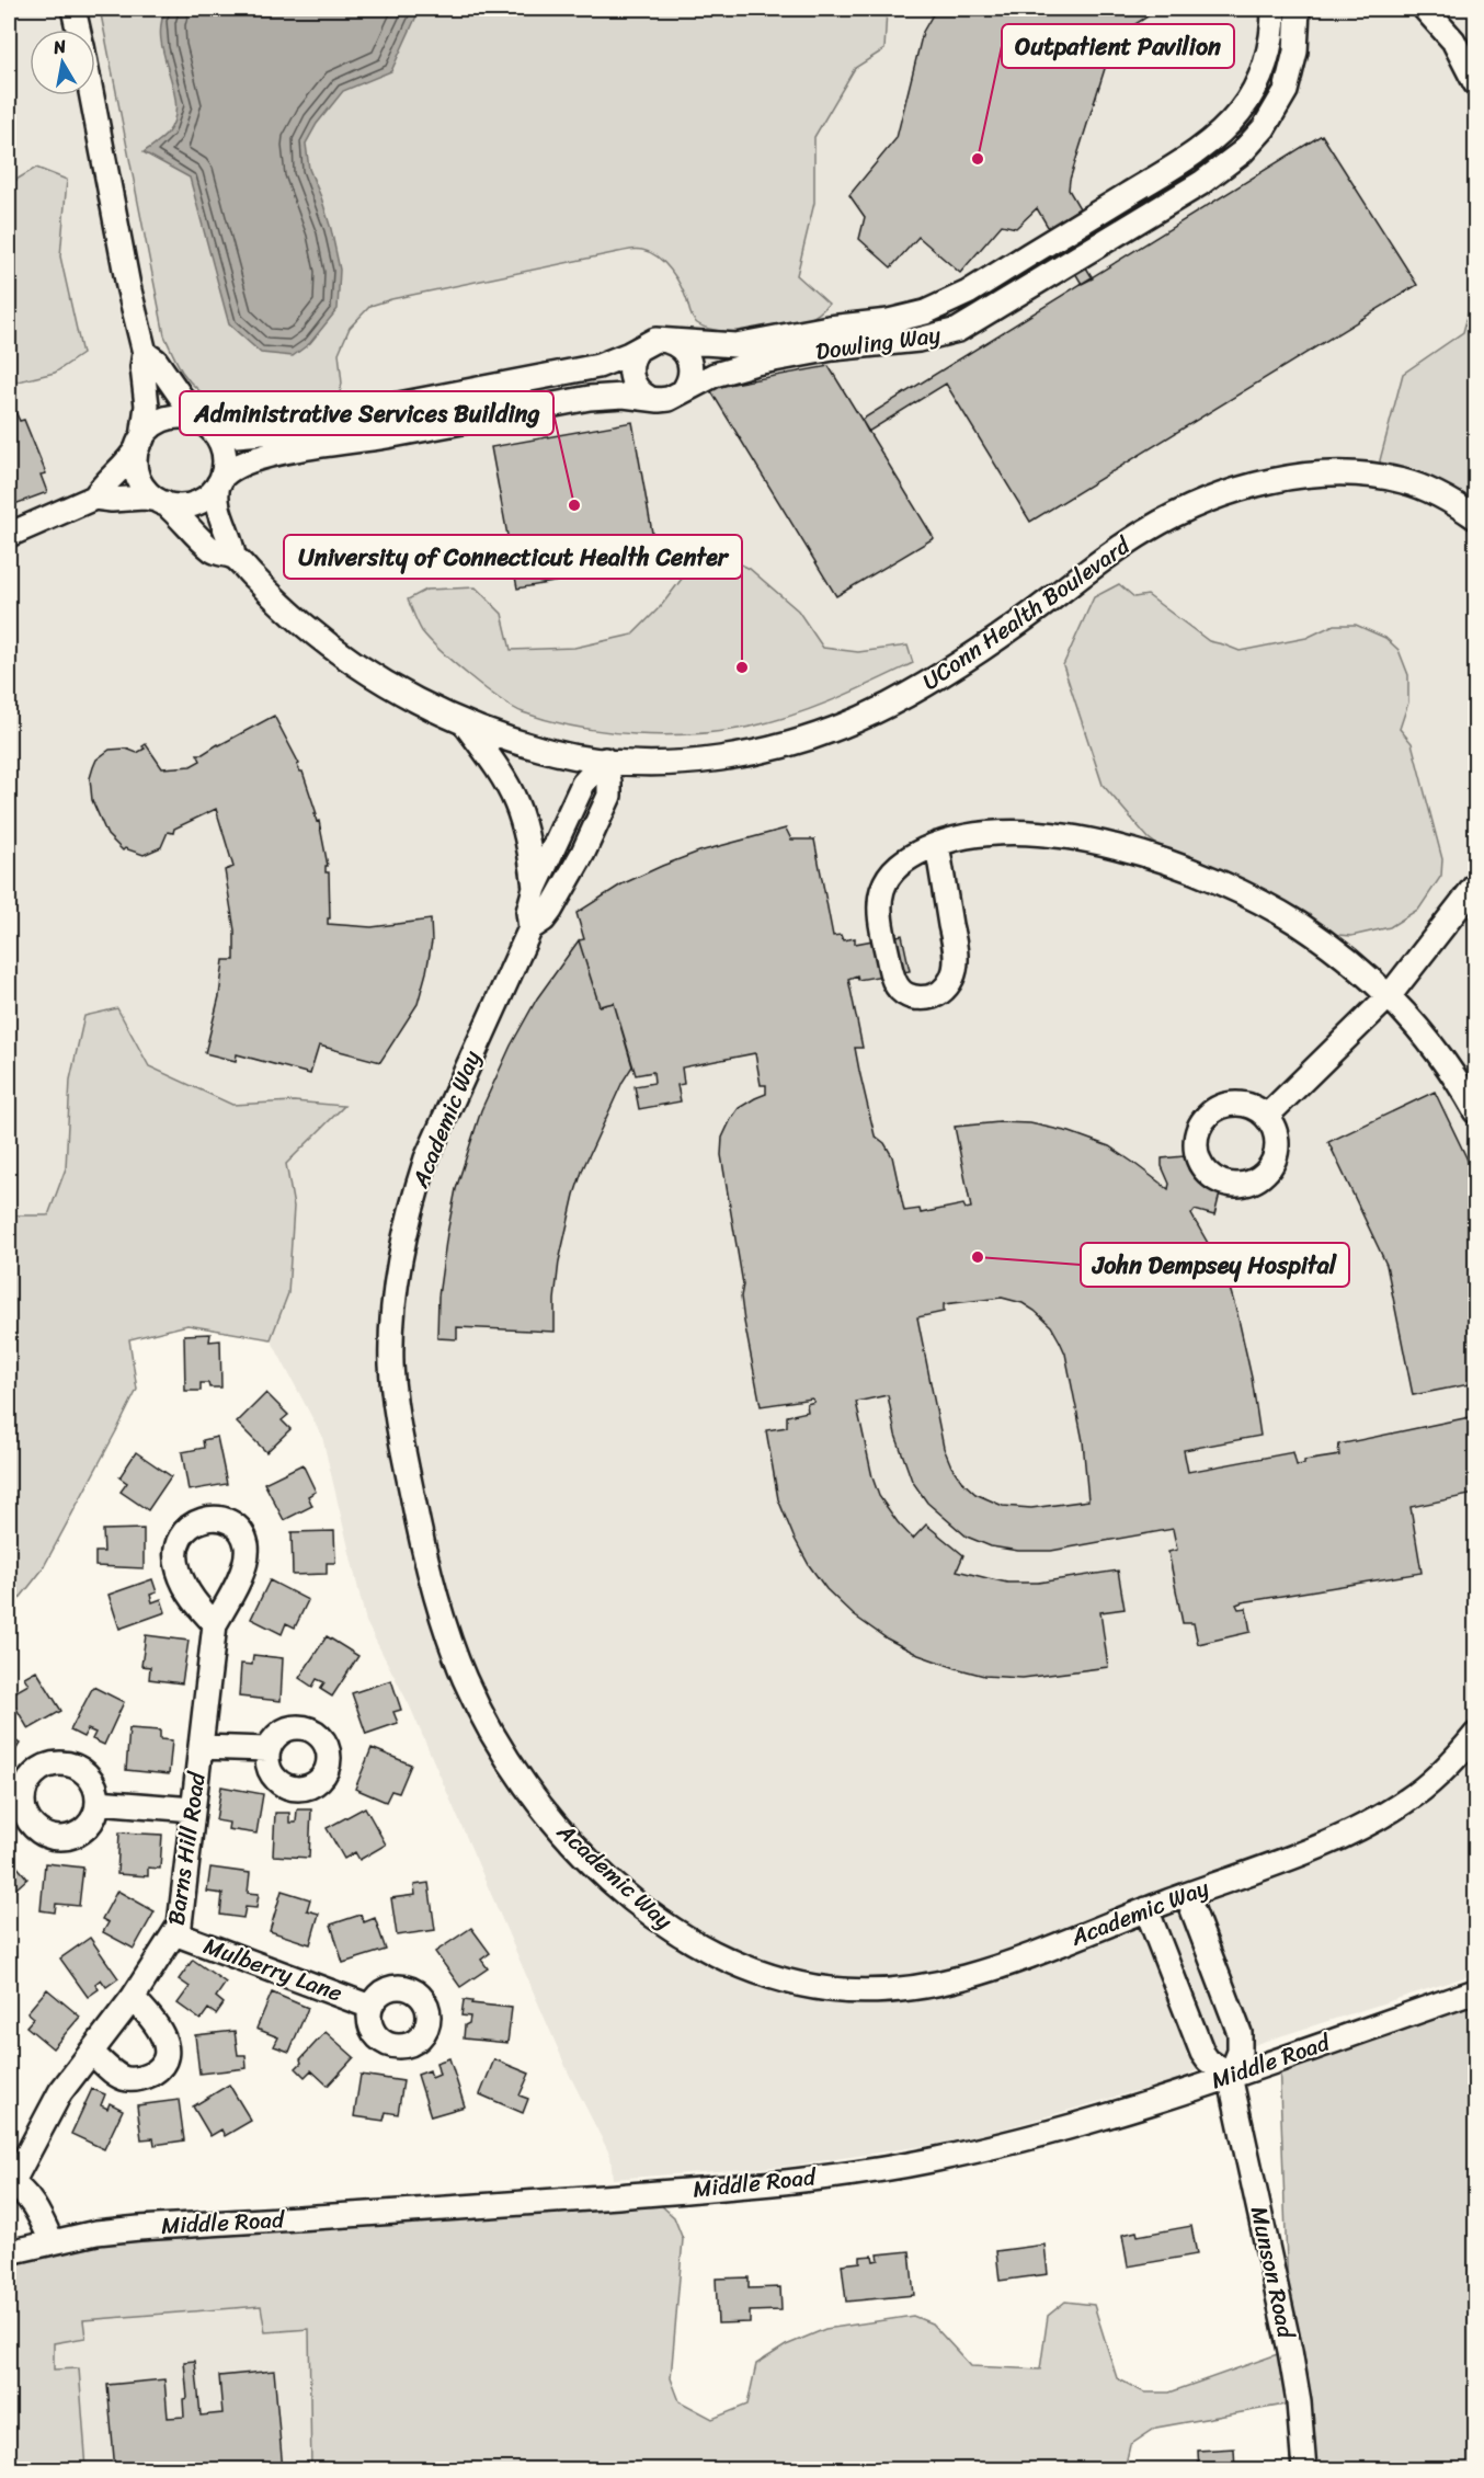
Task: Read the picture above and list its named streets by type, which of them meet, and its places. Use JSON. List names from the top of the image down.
{
  "streets": {
    "street": [
      "Dowling Way",
      "UConn Health Boulevard",
      "Academic Way",
      "Barns Hill Road",
      "Mulberry Lane",
      "Middle Road",
      "Munson Road"
    ]
  },
  "crossings": [
    ["Dowling Way", "UConn Health Boulevard"],
    ["UConn Health Boulevard", "Academic Way"],
    ["Barns Hill Road", "Mulberry Lane"],
    ["Middle Road", "Munson Road"]
  ],
  "places": [
    "Outpatient Pavilion",
    "Administrative Services Building",
    "University of Connecticut Health Center",
    "John Dempsey Hospital"
  ],
  "north": "top"
}
